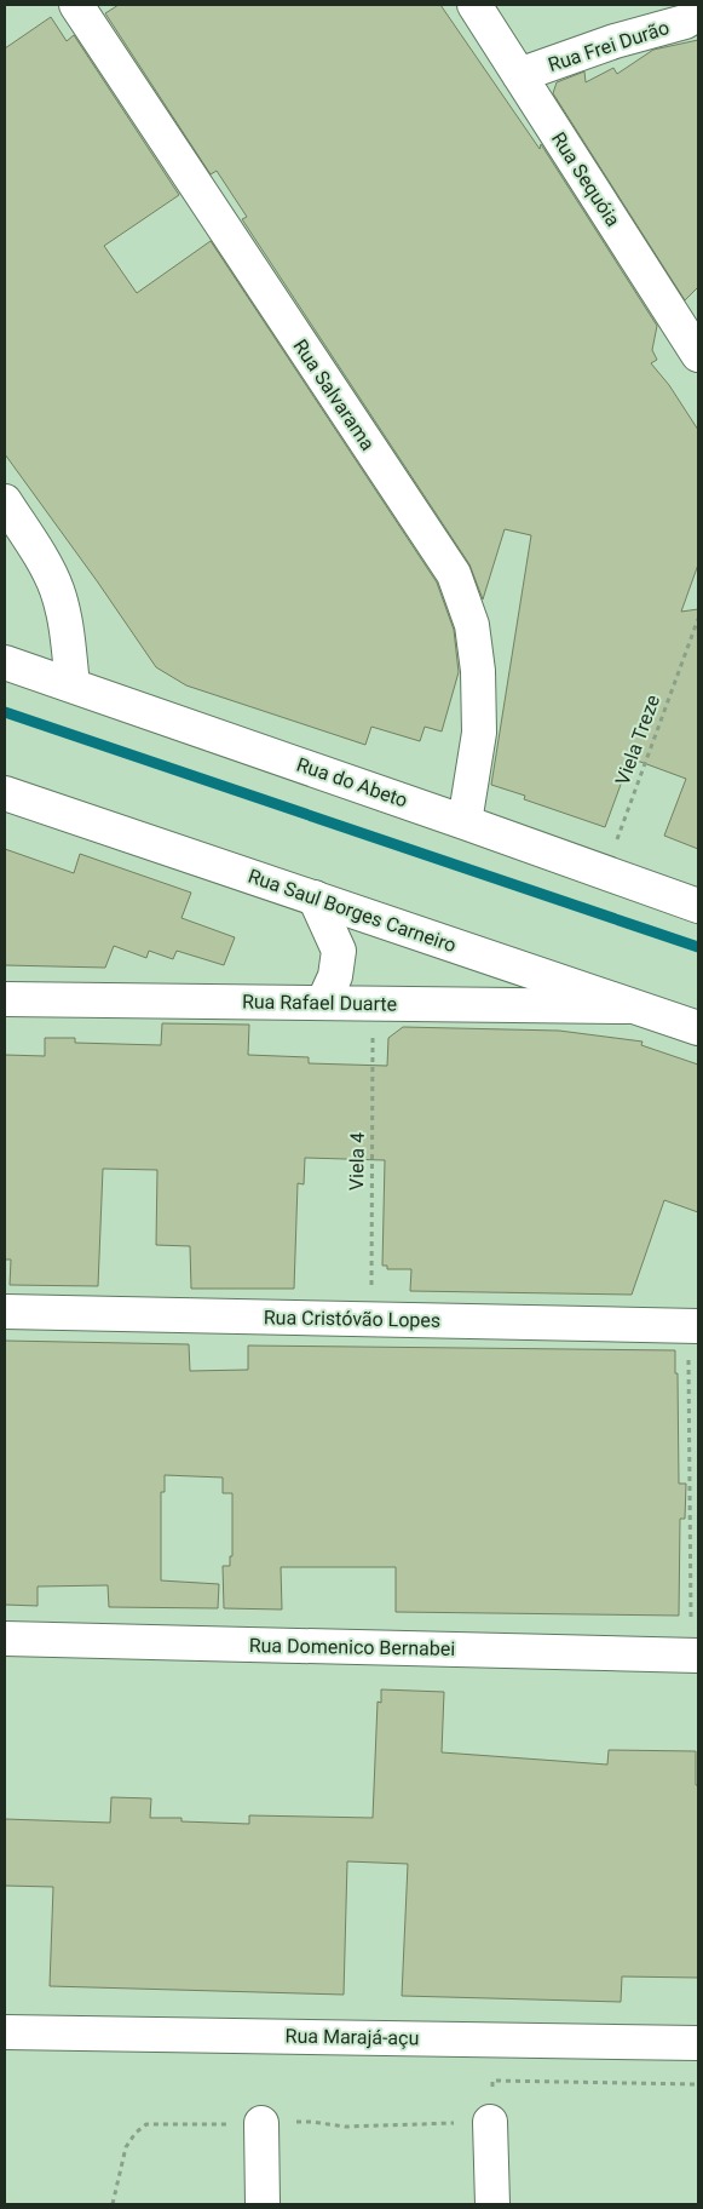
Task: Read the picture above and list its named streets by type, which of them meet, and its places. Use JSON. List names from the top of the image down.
{
  "streets": {
    "street": [
      "Rua Frei Durão",
      "Rua Sequóia",
      "Rua Salvarama",
      "Rua do Abeto",
      "Rua Saul Borges Carneiro",
      "Rua Rafael Duarte",
      "Rua Cristóvão Lopes",
      "Rua Domenico Bernabei",
      "Rua Marajá-açu"
    ],
    "path": ["Viela Treze", "Viela 4"]
  },
  "crossings": [
    ["Rua Frei Durão", "Rua Sequóia"],
    ["Rua Salvarama", "Rua do Abeto"],
    ["Viela Treze", "Rua do Abeto"],
    ["Rua Saul Borges Carneiro", "Rua Rafael Duarte"],
    ["Rua Rafael Duarte", "Viela 4"],
    ["Viela 4", "Rua Cristóvão Lopes"]
  ]
}
